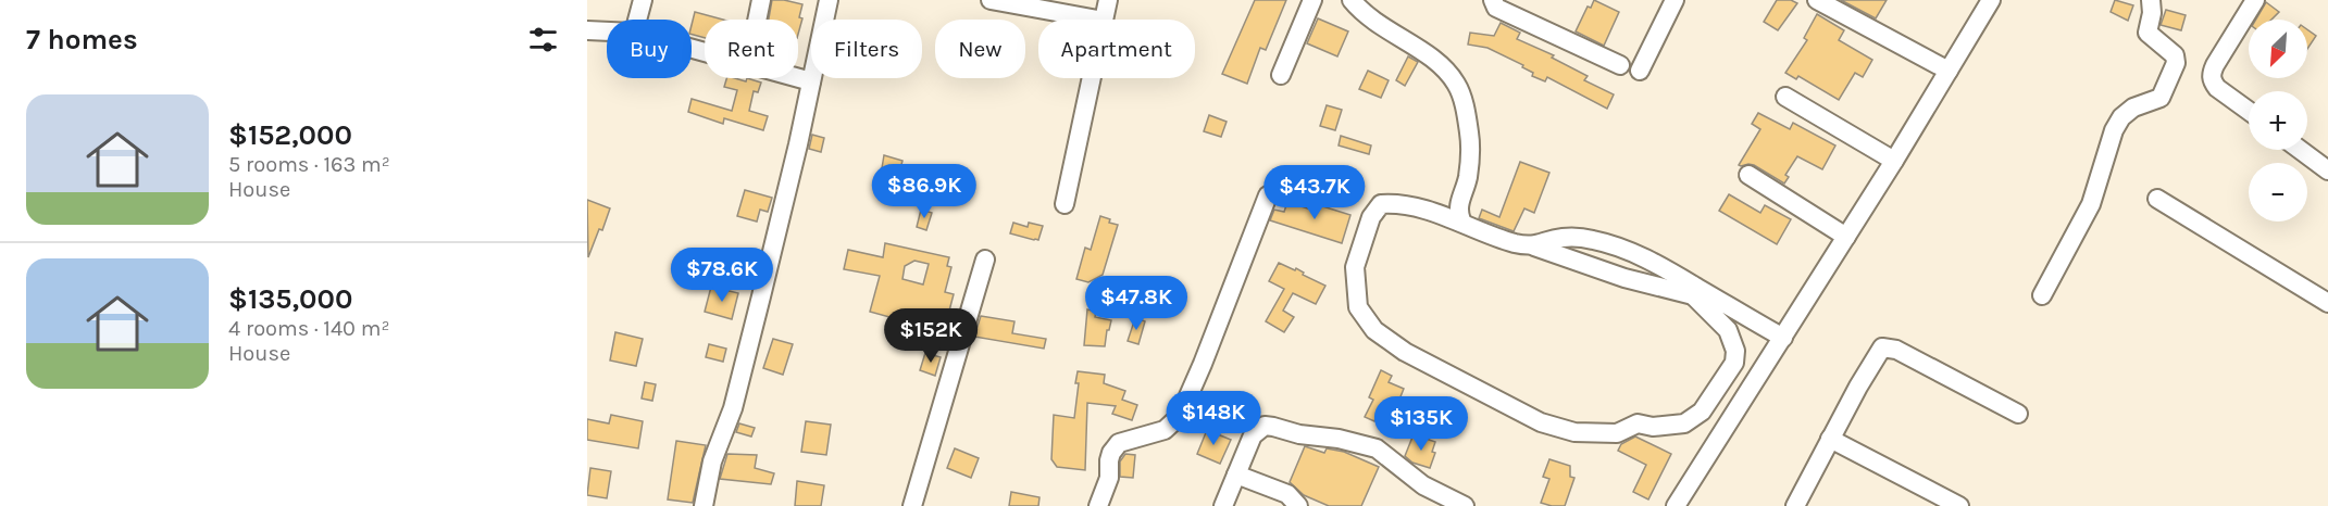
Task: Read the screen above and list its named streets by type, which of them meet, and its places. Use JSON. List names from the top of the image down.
{
  "north": "bottom left",
  "page": {
    "heading": "7 homes",
    "map_buttons": ["+", "−"],
    "chip": [
      "Buy",
      "Rent",
      "Filters",
      "New",
      "Apartment"
    ],
    "list": [
      {
        "name": "$152,000",
        "note": "5 rooms · 163 m² · House"
      },
      {
        "name": "$135,000",
        "note": "4 rooms · 140 m² · House"
      }
    ],
    "price": [
      "$86.9K",
      "$43.7K",
      "$78.6K",
      "$47.8K",
      "$152K",
      "$148K",
      "$135K"
    ]
  }
}
